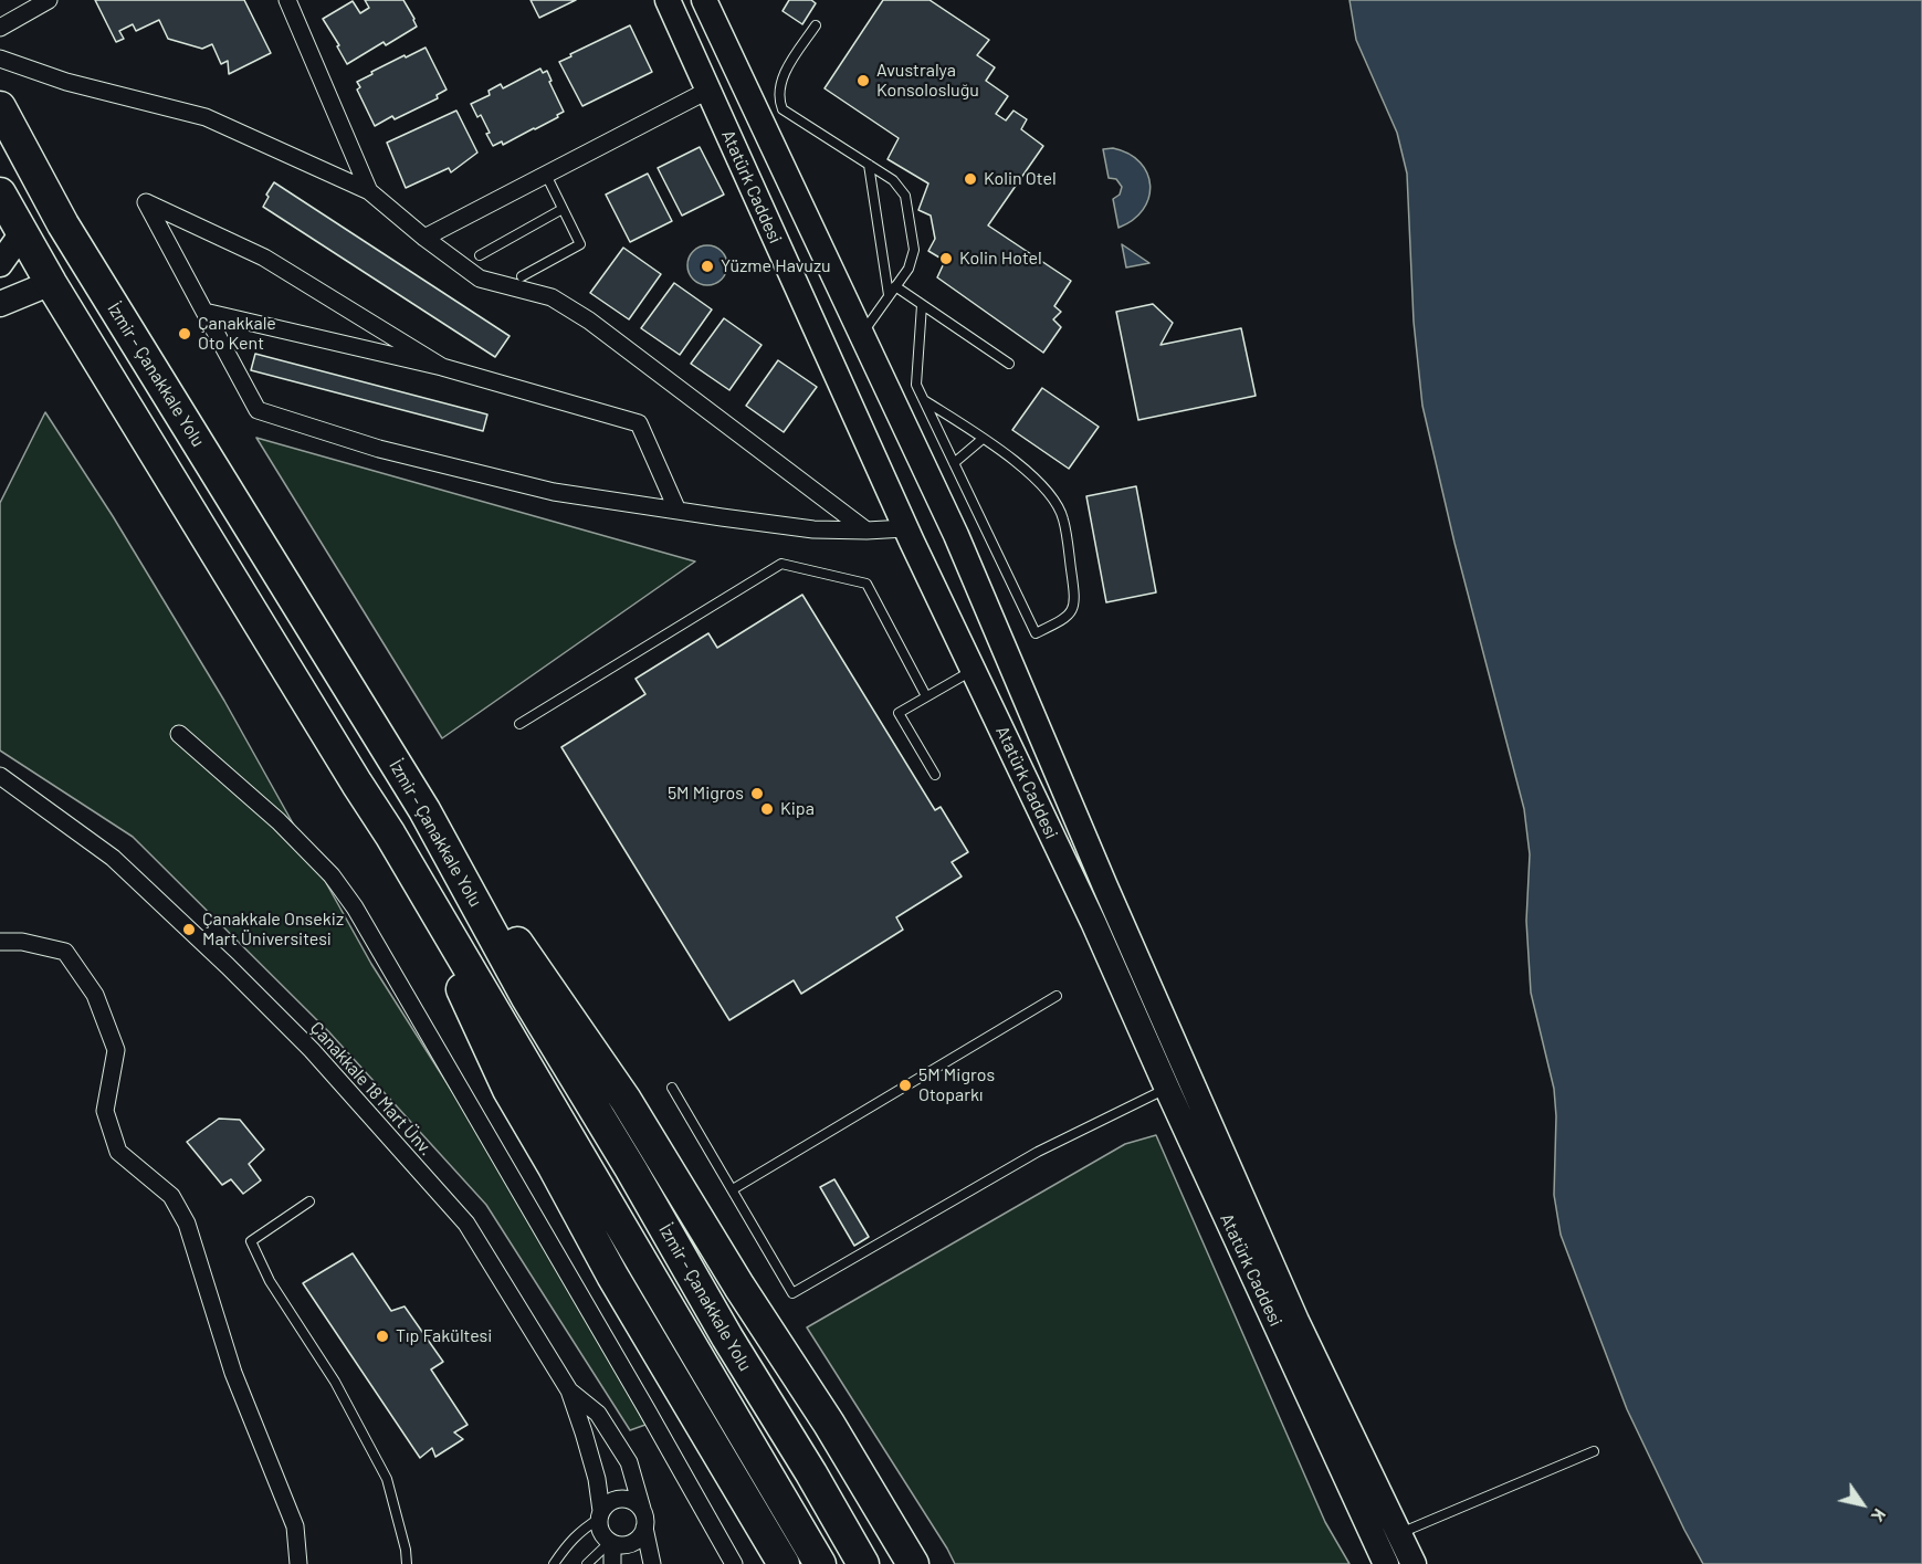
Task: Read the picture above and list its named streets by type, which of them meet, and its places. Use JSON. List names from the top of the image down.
{
  "streets": {
    "highway": ["İzmir - Çanakkale Yolu"],
    "main road": ["Atatürk Caddesi"],
    "street": ["Çanakkale 18 Mart Ünv."]
  },
  "places": [
    "Avustralya Konsolosluğu",
    "Kolin Otel",
    "Kolin Hotel",
    "Yüzme Havuzu",
    "Çanakkale Oto Kent",
    "5M Migros",
    "Kipa",
    "Çanakkale Onsekiz Mart Üniversitesi",
    "5M Migros Otoparkı",
    "Tıp Fakültesi"
  ],
  "north": "bottom right"
}
